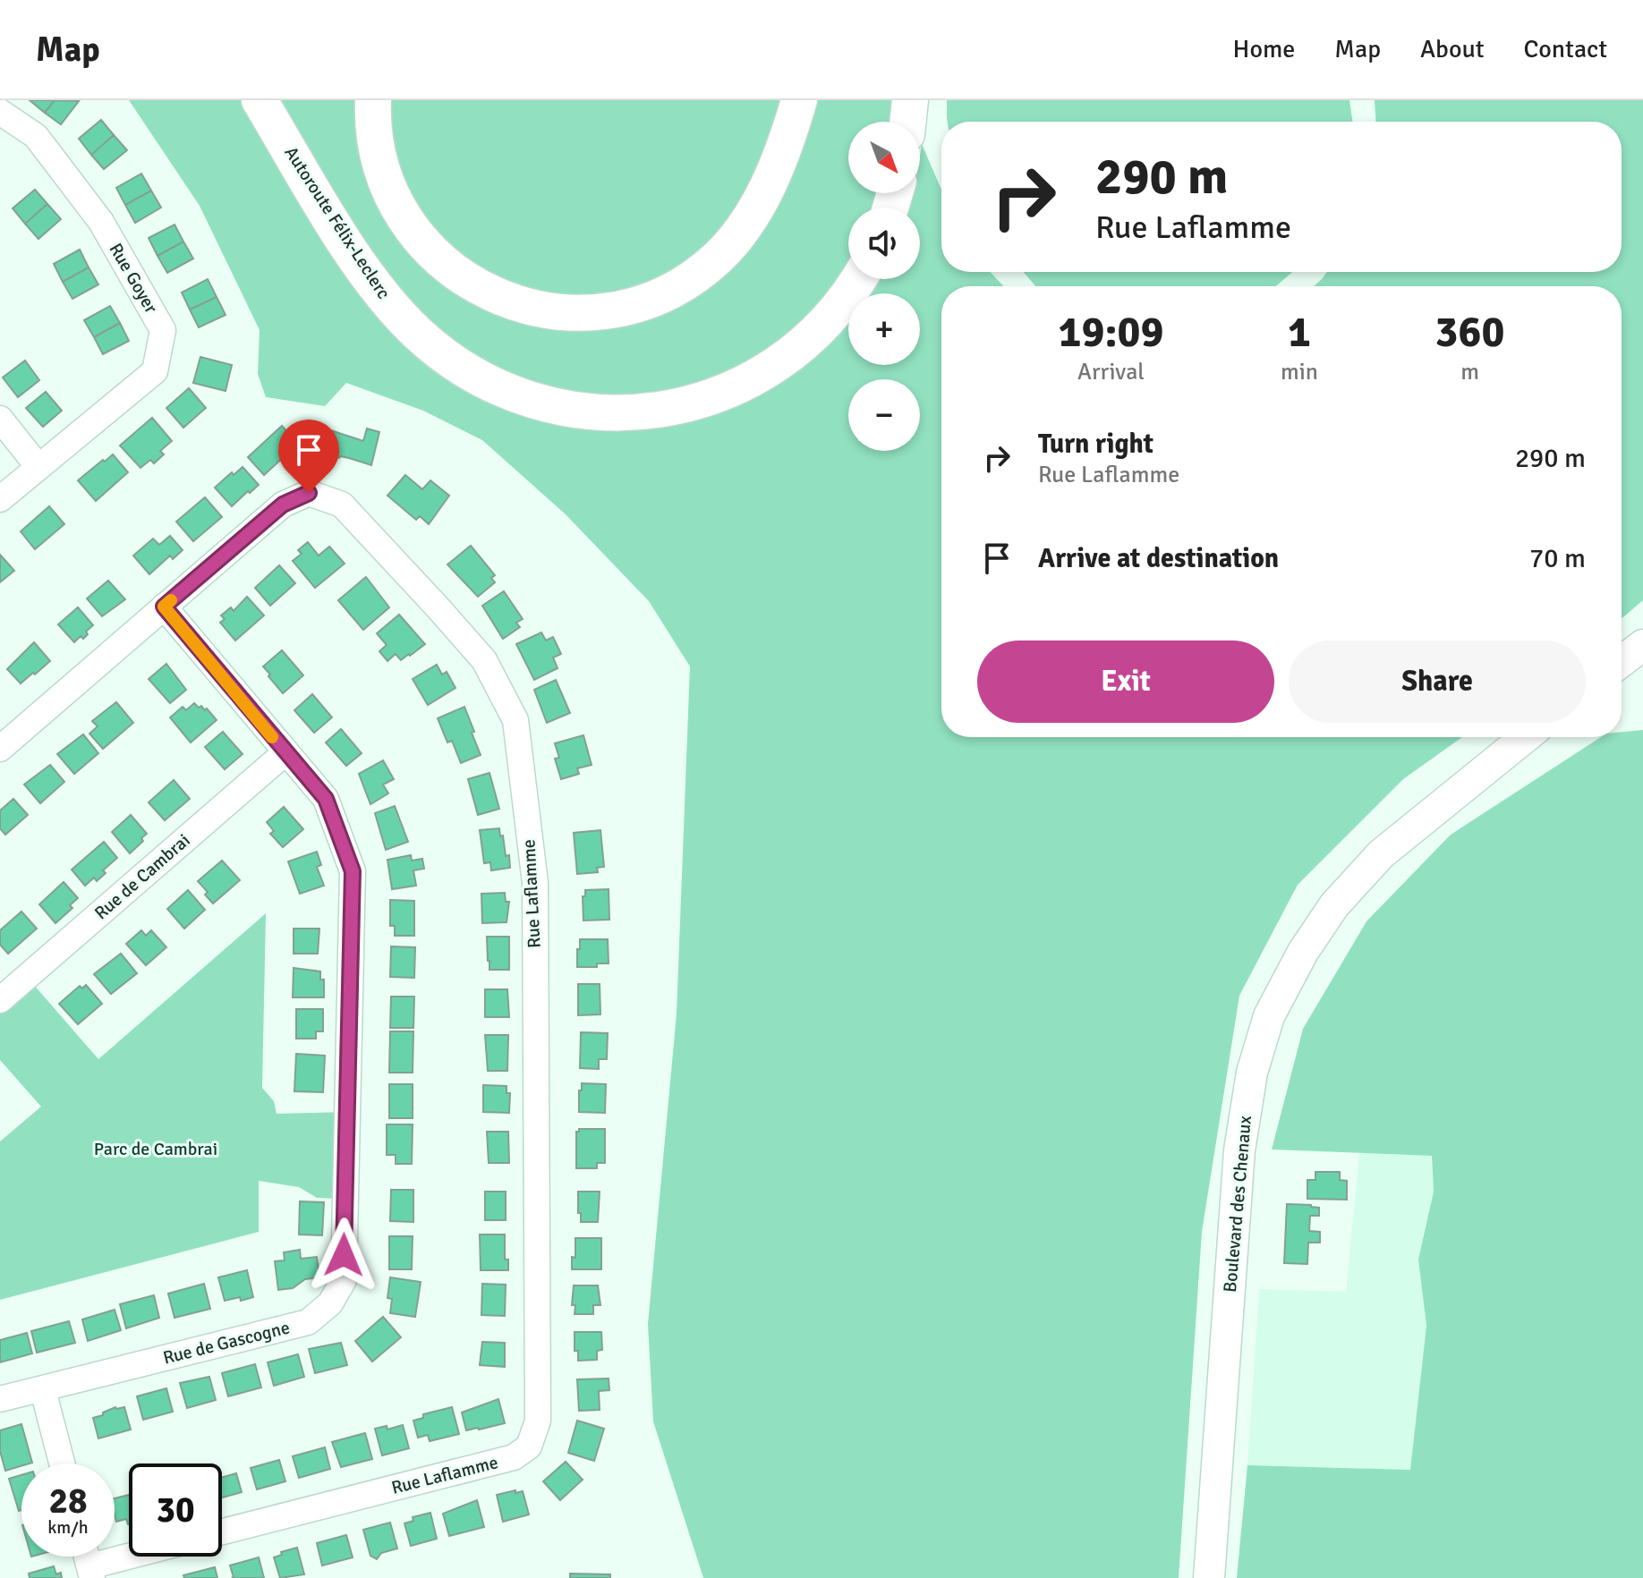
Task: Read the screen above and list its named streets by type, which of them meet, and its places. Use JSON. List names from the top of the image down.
{
  "streets": {
    "highway": ["Autoroute Félix-Leclerc"],
    "main road": ["Boulevard des Chenaux"],
    "street": [
      "Rue Goyer",
      "Rue de Cambrai",
      "Rue Laflamme",
      "Rue de Gascogne"
    ]
  },
  "crossings": [
    ["Rue de Cambrai", "Rue de Gascogne"],
    ["Rue Laflamme", "Rue de Gascogne"]
  ],
  "parks": ["Parc de Cambrai"],
  "north": "bottom right",
  "page": {
    "header": "Map",
    "nav": [
      "Home",
      "Map",
      "About",
      "Contact"
    ],
    "map_buttons": ["+", "−"],
    "turn": ["290 m", "Rue Laflamme"],
    "eta": [
      "19:09",
      "Arrival",
      "1",
      "min",
      "360",
      "m"
    ],
    "list": [
      {
        "name": "Turn right",
        "note": "Rue Laflamme",
        "value": "290 m"
      },
      {
        "name": "Arrive at destination",
        "value": "70 m"
      }
    ],
    "buttons": ["Exit", "Share"],
    "speed": "28 km/h",
    "limit": "30"
  }
}
